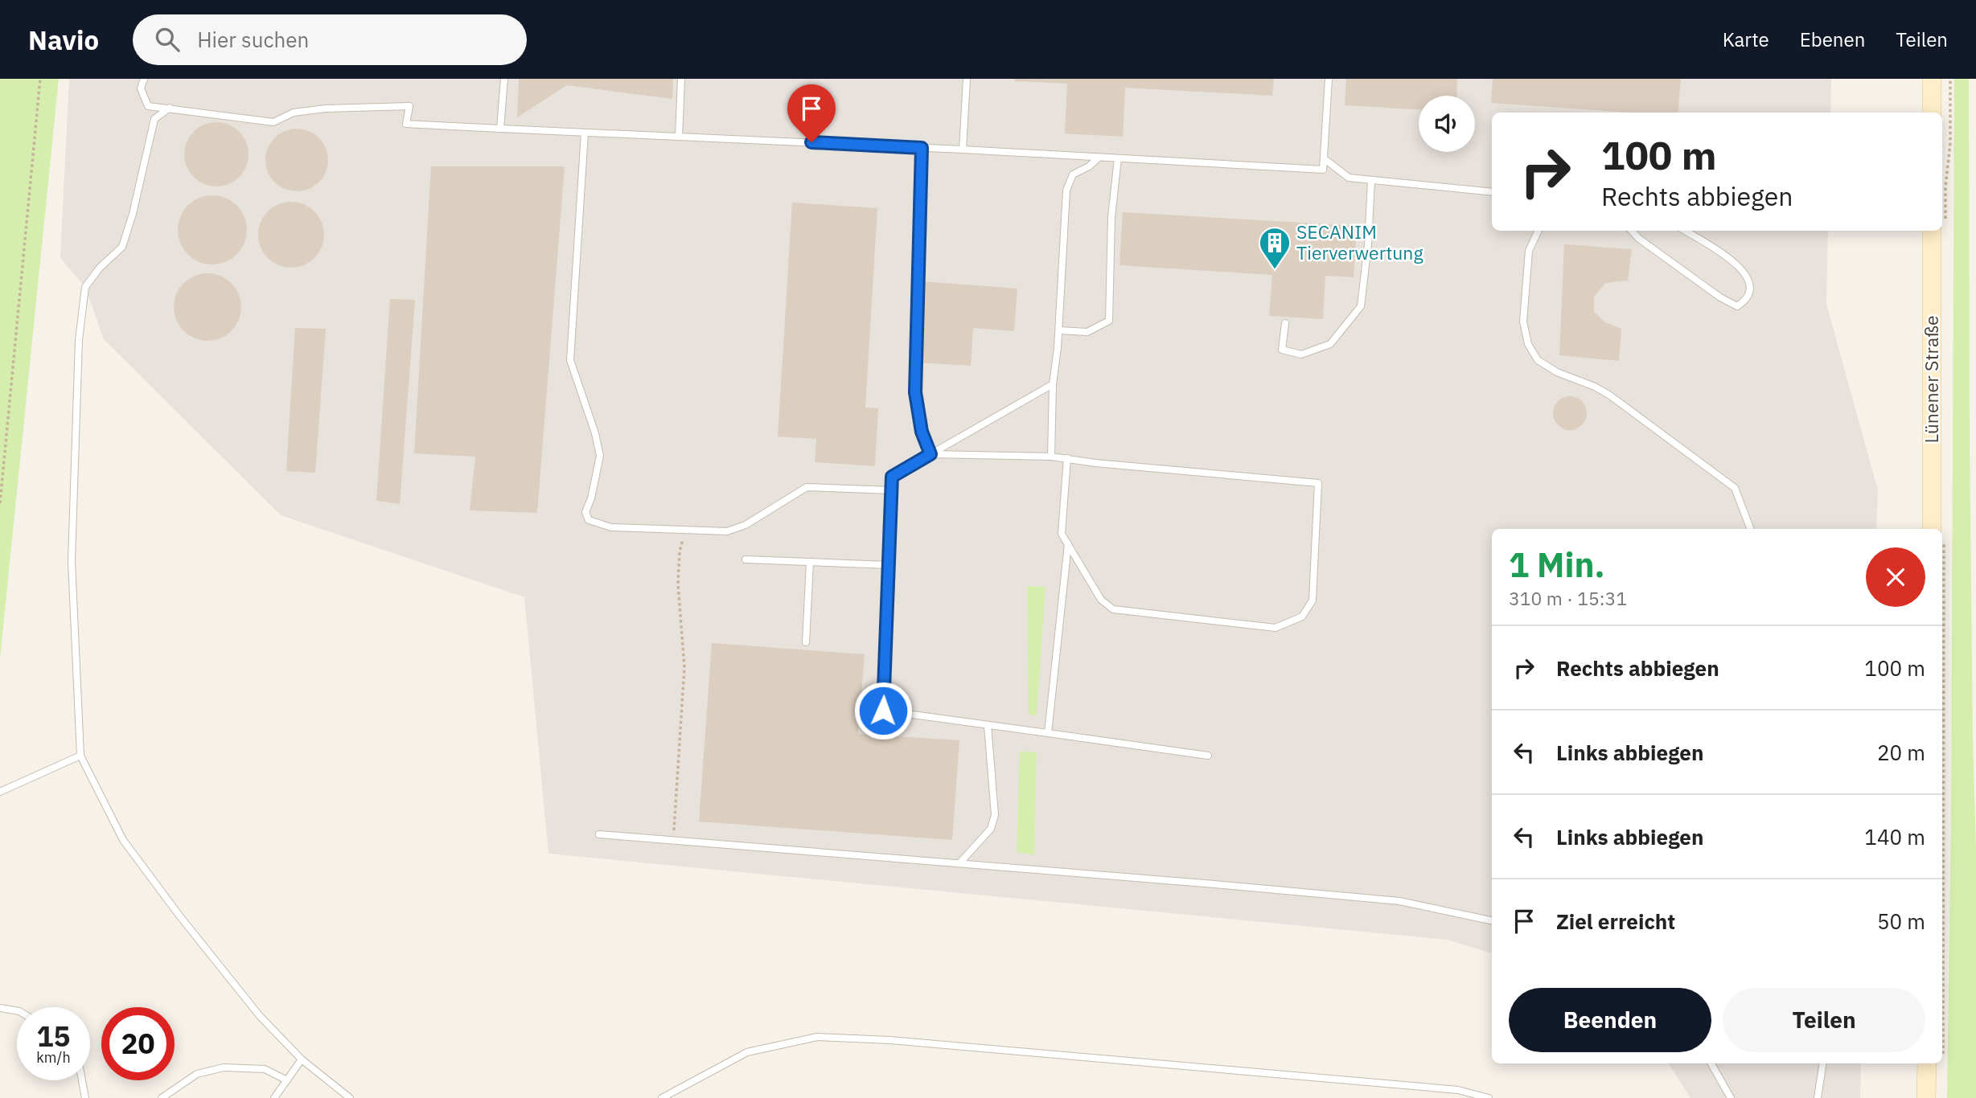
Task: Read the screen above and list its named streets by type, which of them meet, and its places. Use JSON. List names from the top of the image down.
{
  "streets": {
    "street": ["Lünener Straße"]
  },
  "places": {
    "building": ["SECANIM Tierverwertung"]
  },
  "page": {
    "header": "Navio",
    "search": "Hier suchen",
    "nav": ["Karte", "Ebenen", "Teilen"],
    "turn": ["100 m", "Rechts abbiegen"],
    "heading": ["1 Min.", "310 m · 15:31"],
    "list": [
      {
        "name": "Rechts abbiegen",
        "value": "100 m"
      },
      {
        "name": "Links abbiegen",
        "value": "20 m"
      },
      {
        "name": "Links abbiegen",
        "value": "140 m"
      },
      {
        "name": "Ziel erreicht",
        "value": "50 m"
      }
    ],
    "buttons": ["Beenden", "Teilen"],
    "speed": "15 km/h",
    "limit": "20"
  }
}
